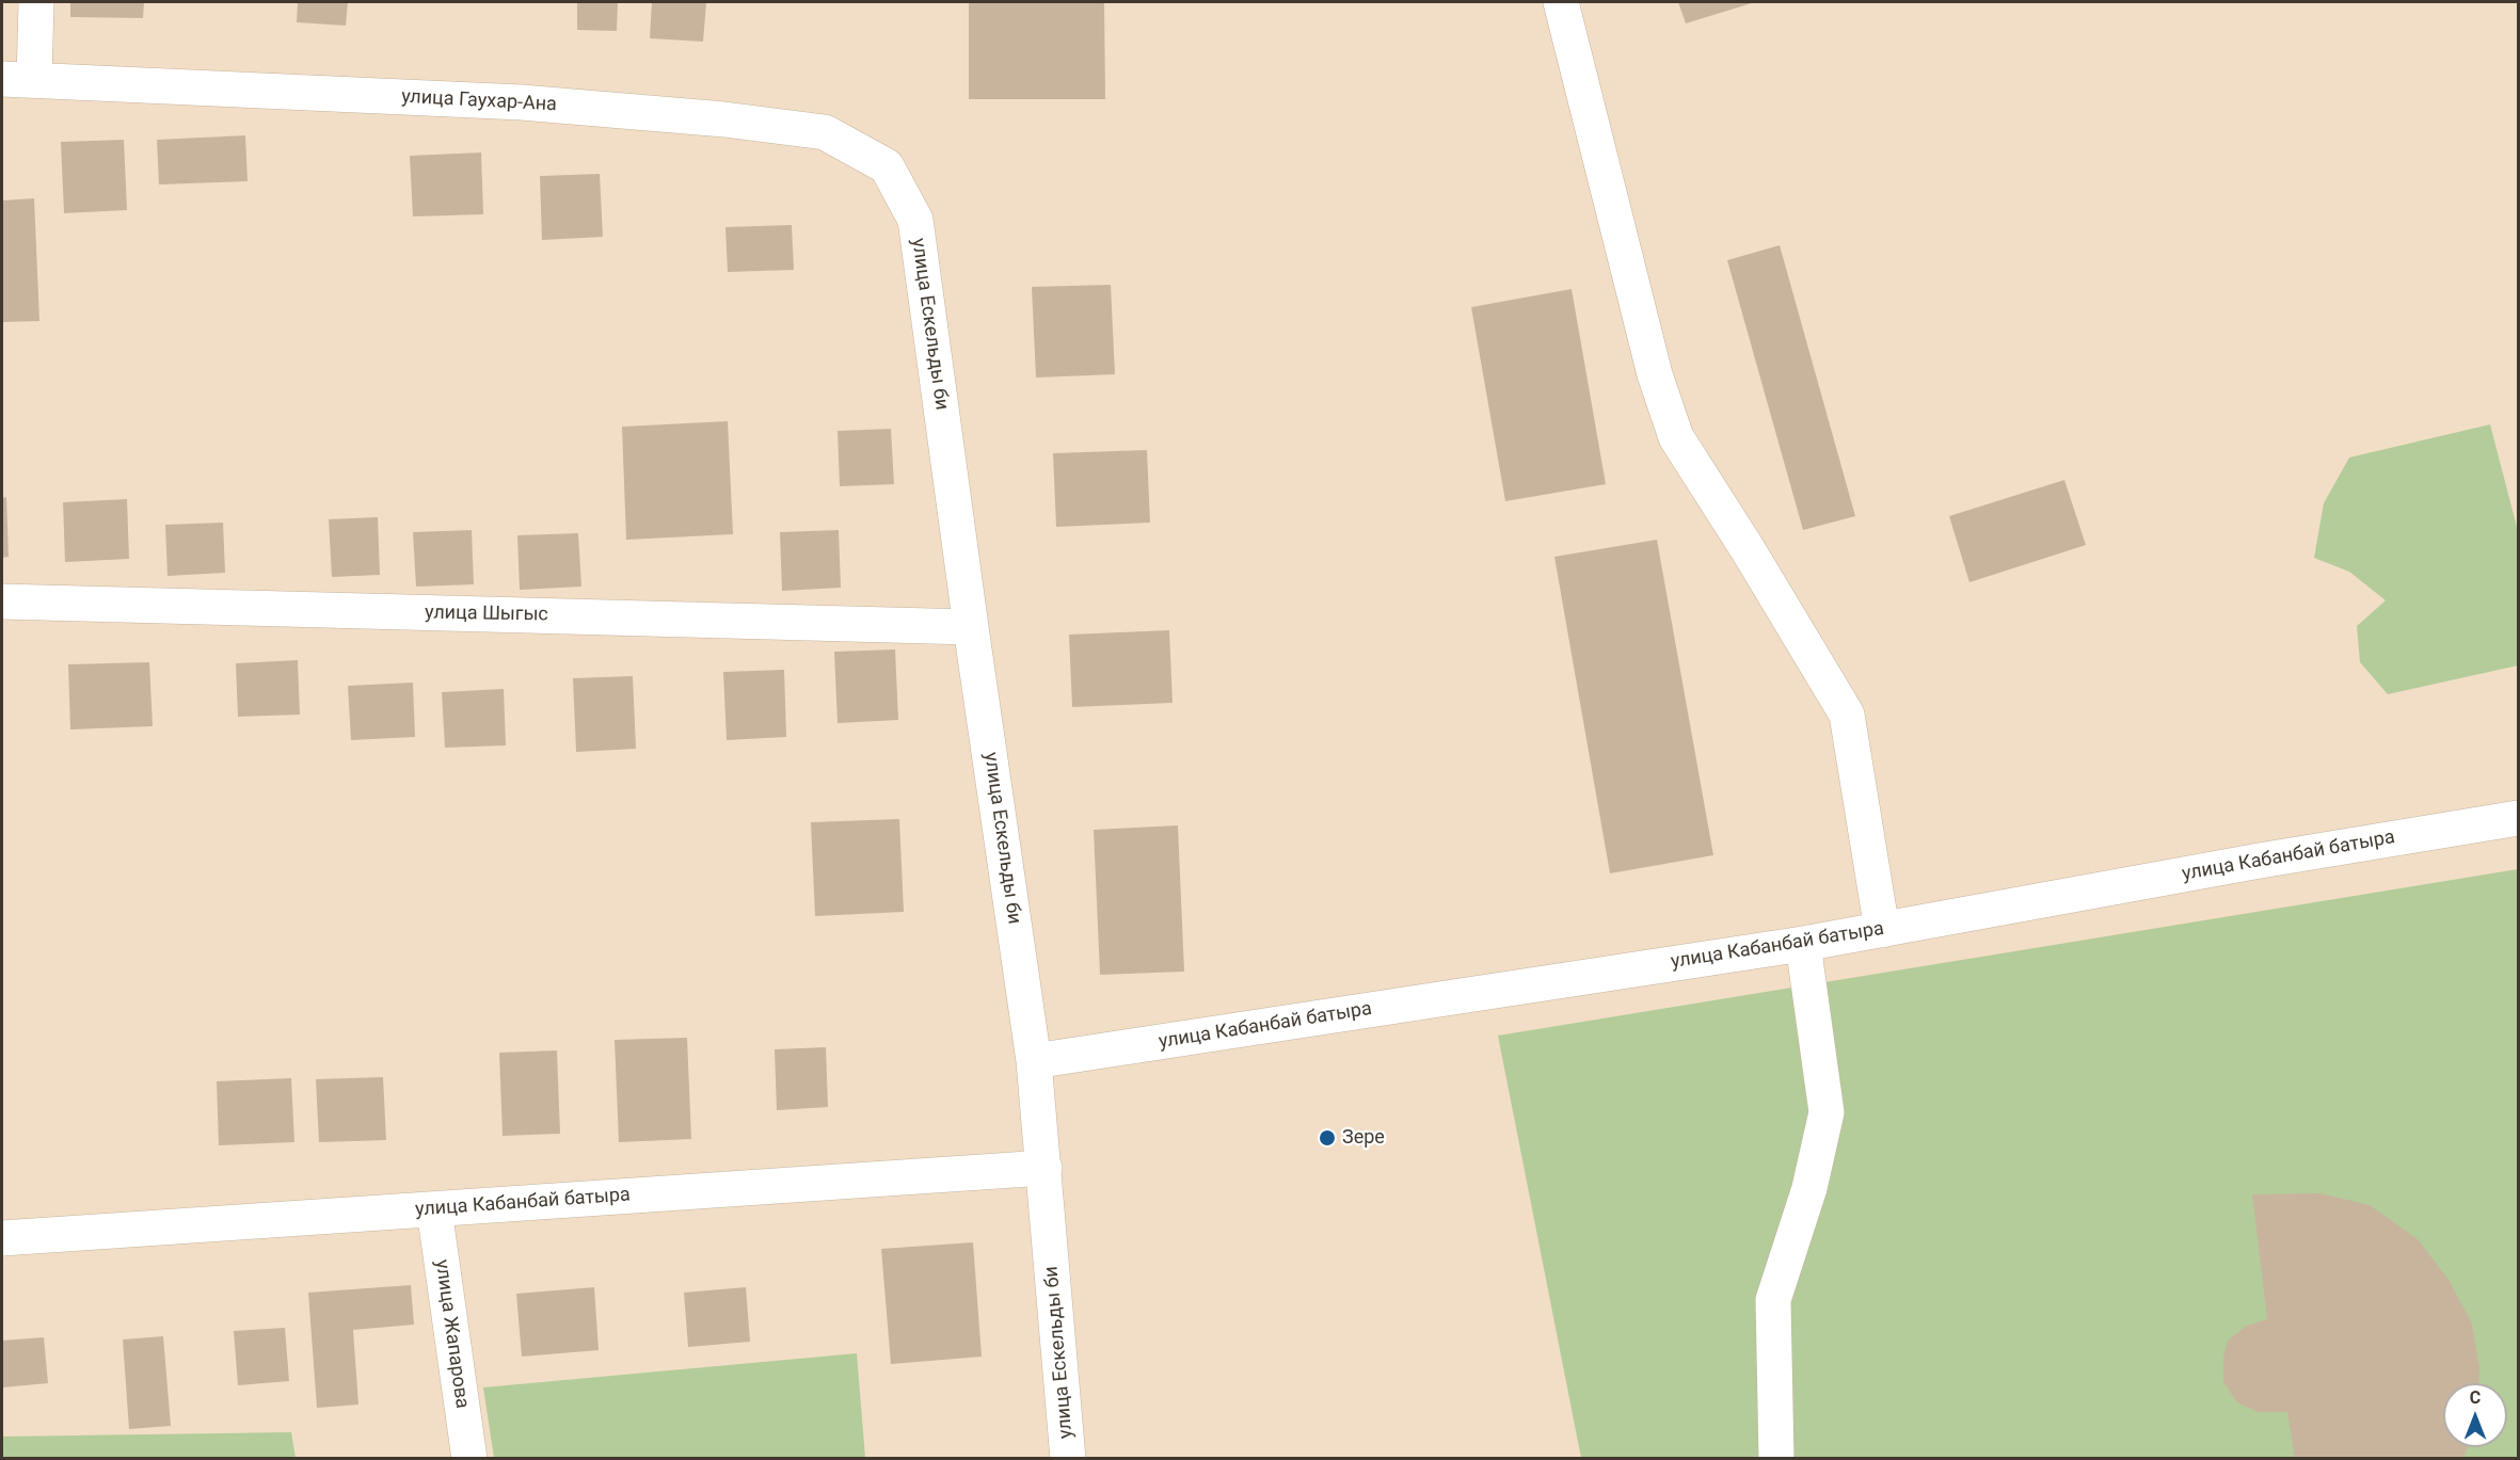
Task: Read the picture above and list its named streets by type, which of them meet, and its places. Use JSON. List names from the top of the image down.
{
  "streets": {
    "street": [
      "улица Гаухар-Ана",
      "улица Ескельды би",
      "улица Шыгыс",
      "улица Кабанбай батыра",
      "улица Жапарова"
    ]
  },
  "crossings": [
    ["улица Гаухар-Ана", "улица Ескельды би"],
    ["улица Ескельды би", "улица Шыгыс"],
    ["улица Ескельды би", "улица Кабанбай батыра"],
    ["улица Кабанбай батыра", "улица Жапарова"]
  ],
  "places": ["Зере"],
  "north": "top"
}
